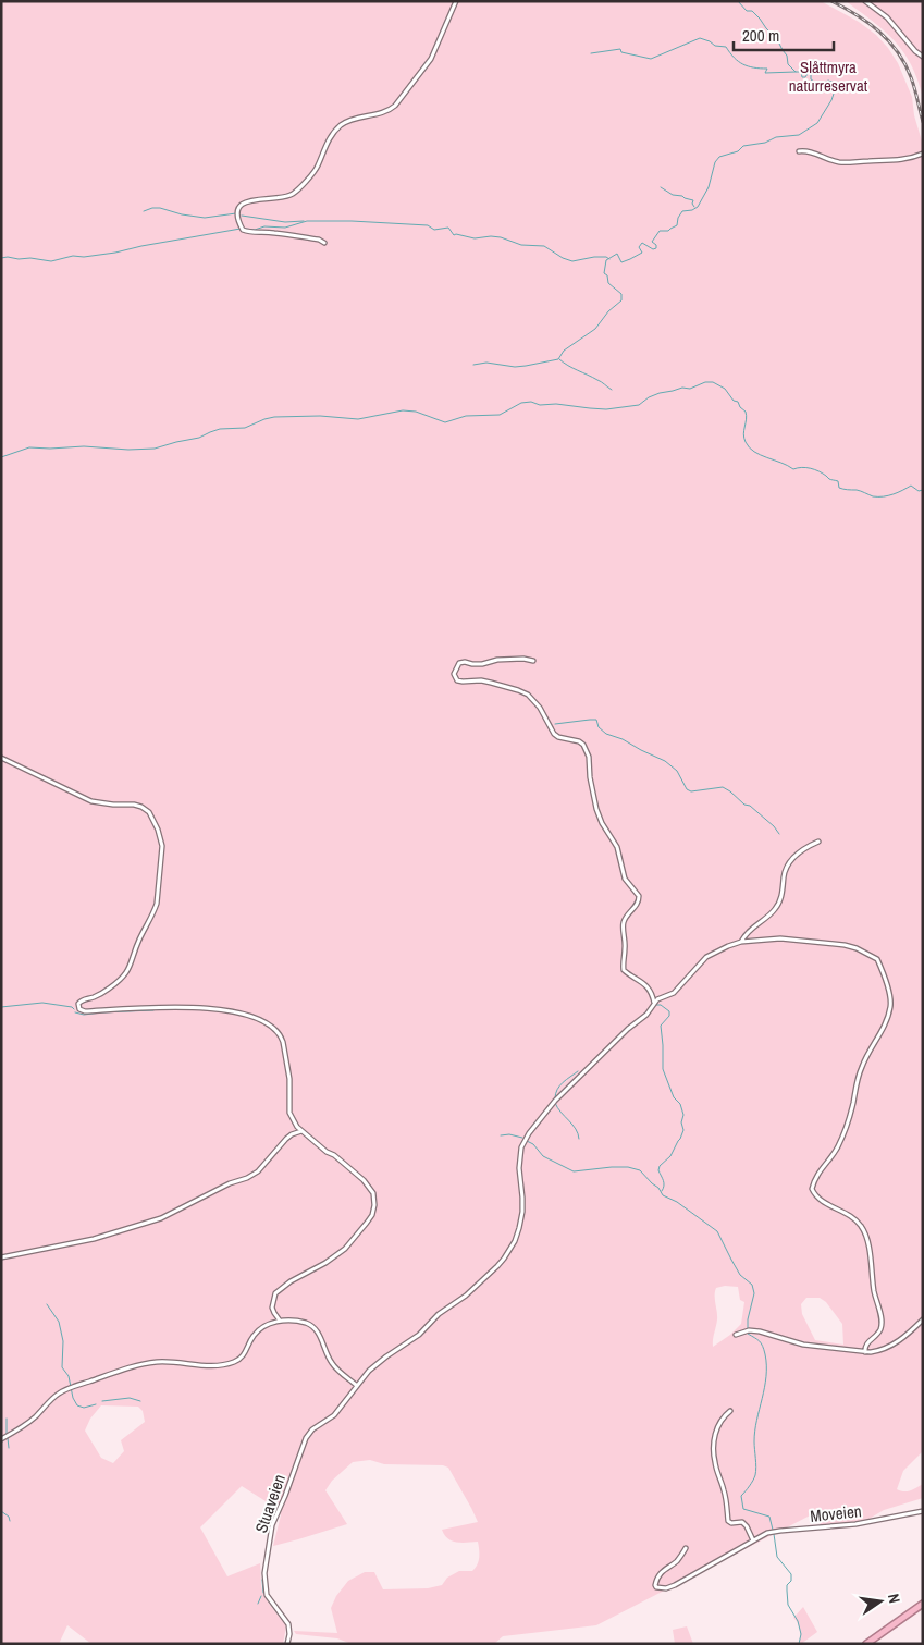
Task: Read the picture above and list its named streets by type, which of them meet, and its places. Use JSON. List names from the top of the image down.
{
  "streets": {
    "street": ["Stuaveien", "Moveien"]
  },
  "parks": ["Slåttmyra naturreservat"],
  "scale_bar": "200 m",
  "north": "right"
}
